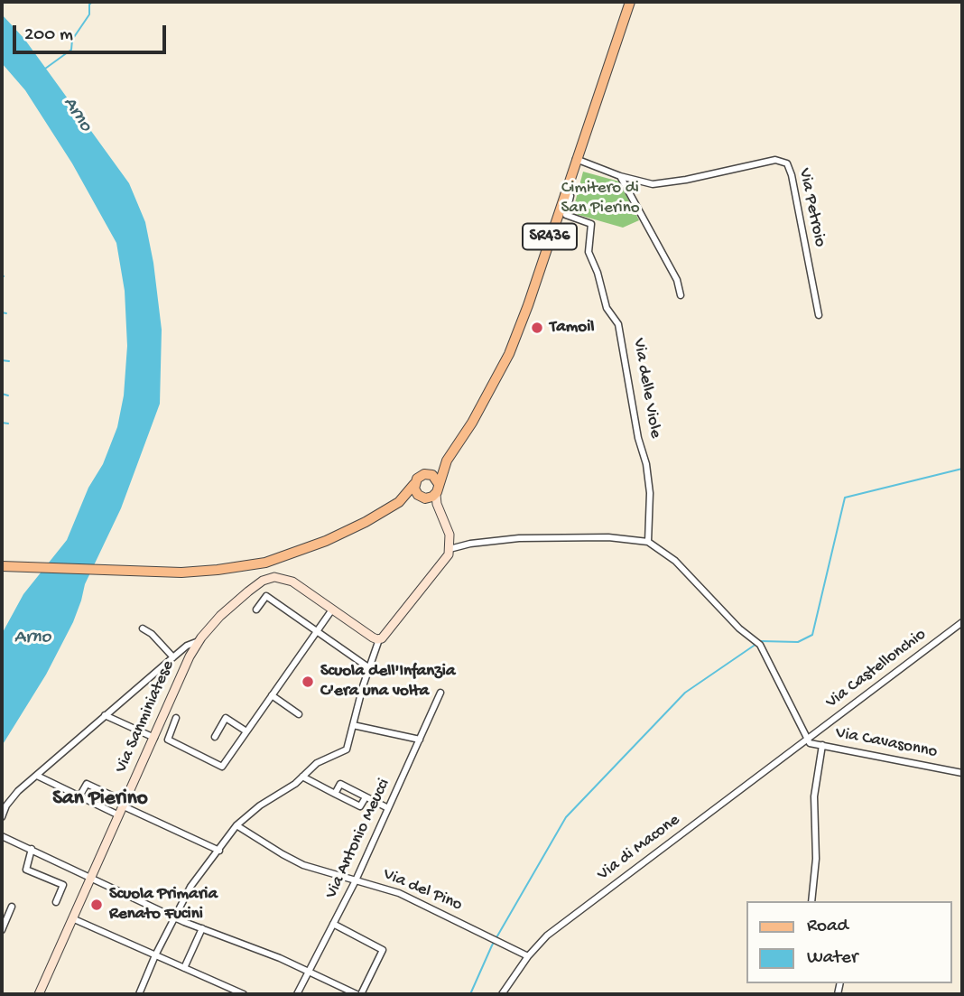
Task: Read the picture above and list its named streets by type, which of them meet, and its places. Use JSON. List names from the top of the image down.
{
  "streets": {
    "main road": ["SR436"],
    "street": [
      "Via Petroio",
      "Via delle Viole",
      "Via Castellonchio",
      "Via Sanminiatese",
      "Via Cavasonno",
      "Via Antonio Meucci",
      "Via di Macone",
      "Via del Pino"
    ]
  },
  "crossings": [
    ["Via Petroio", "SR436"],
    ["SR436", "Via delle Viole"],
    ["Via Castellonchio", "Via Cavasonno"],
    ["Via Castellonchio", "Via di Macone"],
    ["Via Cavasonno", "Via di Macone"],
    ["Via Antonio Meucci", "Via del Pino"],
    ["Via di Macone", "Via del Pino"]
  ],
  "districts": ["San Pierino"],
  "water": ["Arno"],
  "parks": ["Cimitero di San Pierino"],
  "places": ["Tamoil", "Scuola dell'Infanzia C'era una volta", "Scuola Primaria Renato Fucini"],
  "legend": ["Road", "Water"],
  "scale_bar": "200 m"
}
